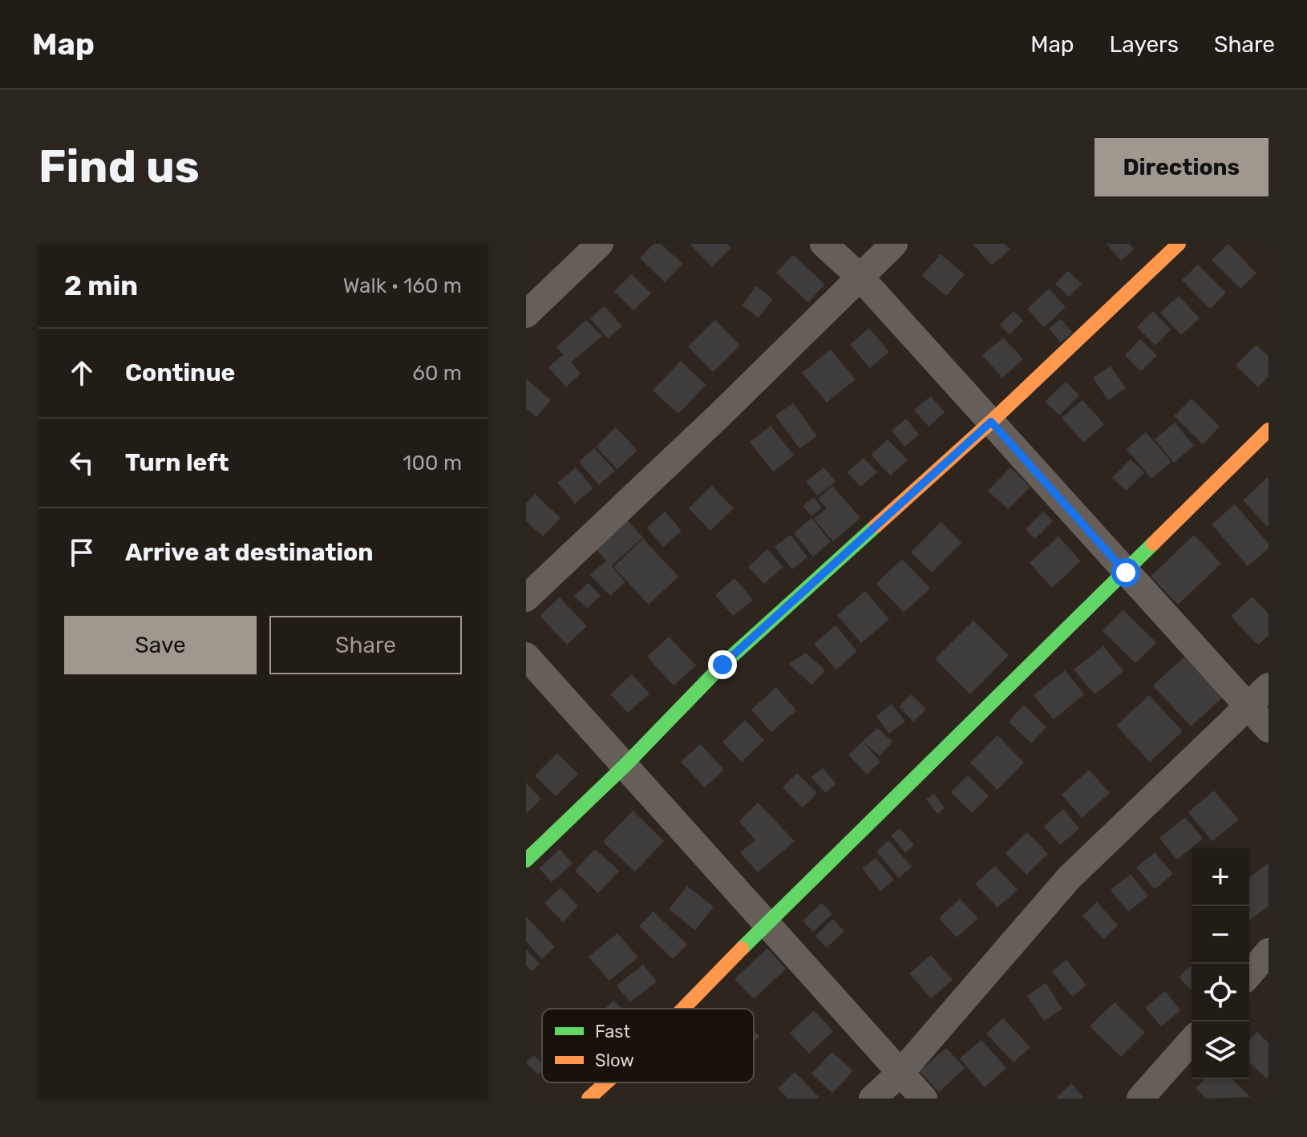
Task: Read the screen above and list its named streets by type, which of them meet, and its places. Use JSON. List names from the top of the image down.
{
  "legend": ["Fast", "Slow"],
  "page": {
    "header": "Map",
    "nav": ["Map", "Layers", "Share"],
    "buttons": [
      "Directions",
      ["Save", "Share"]
    ],
    "title": "Find us",
    "heading": ["2 min", "Walk · 160 m"],
    "list": [
      ["Continue", "60 m"],
      ["Turn left", "100 m"],
      "Arrive at destination"
    ],
    "map_buttons": ["+", "−"]
  }
}
